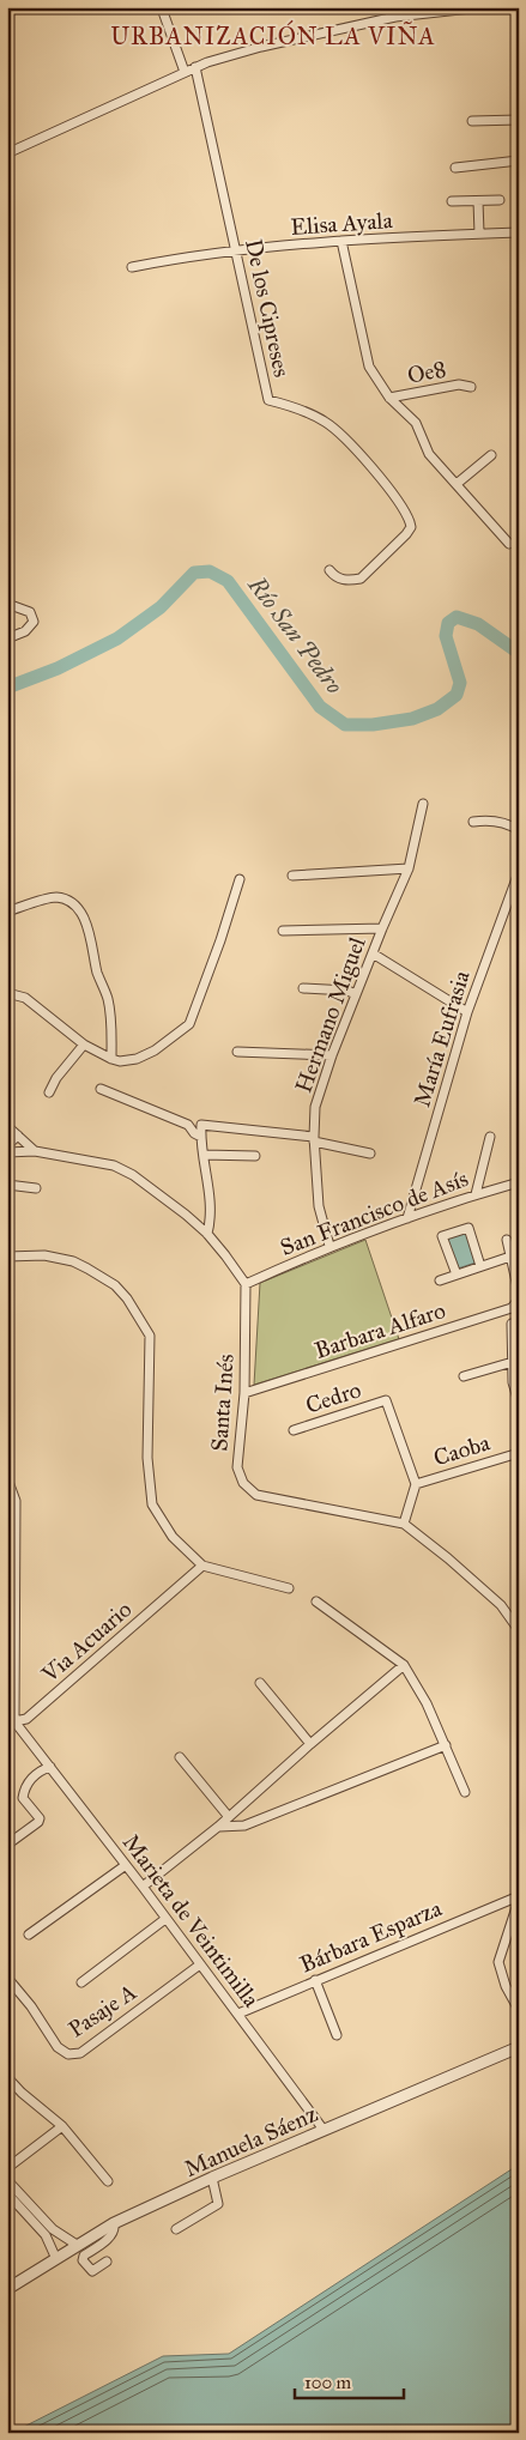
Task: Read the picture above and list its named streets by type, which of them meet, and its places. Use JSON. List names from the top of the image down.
{
  "streets": {
    "street": [
      "Elisa Ayala",
      "De los Cipreses",
      "Oe8",
      "Hermano Miguel",
      "María Eufrasia",
      "San Francisco de Asís",
      "Barbara Alfaro",
      "Cedro",
      "Santa Inés",
      "Caoba",
      "Via Acuario",
      "Marieta de Veintimilla",
      "Bárbara Esparza",
      "Pasaje A",
      "Manuela Sáenz"
    ]
  },
  "crossings": [
    ["Elisa Ayala", "De los Cipreses"],
    ["Hermano Miguel", "San Francisco de Asís"],
    ["María Eufrasia", "San Francisco de Asís"],
    ["San Francisco de Asís", "Santa Inés"],
    ["Barbara Alfaro", "Santa Inés"],
    ["Cedro", "Caoba"],
    ["Via Acuario", "Marieta de Veintimilla"],
    ["Marieta de Veintimilla", "Bárbara Esparza"],
    ["Marieta de Veintimilla", "Pasaje A"],
    ["Marieta de Veintimilla", "Manuela Sáenz"]
  ],
  "districts": ["URBANIZACIÓN LA VIÑA"],
  "water": ["Río San Pedro"],
  "scale_bar": "100 m"
}
